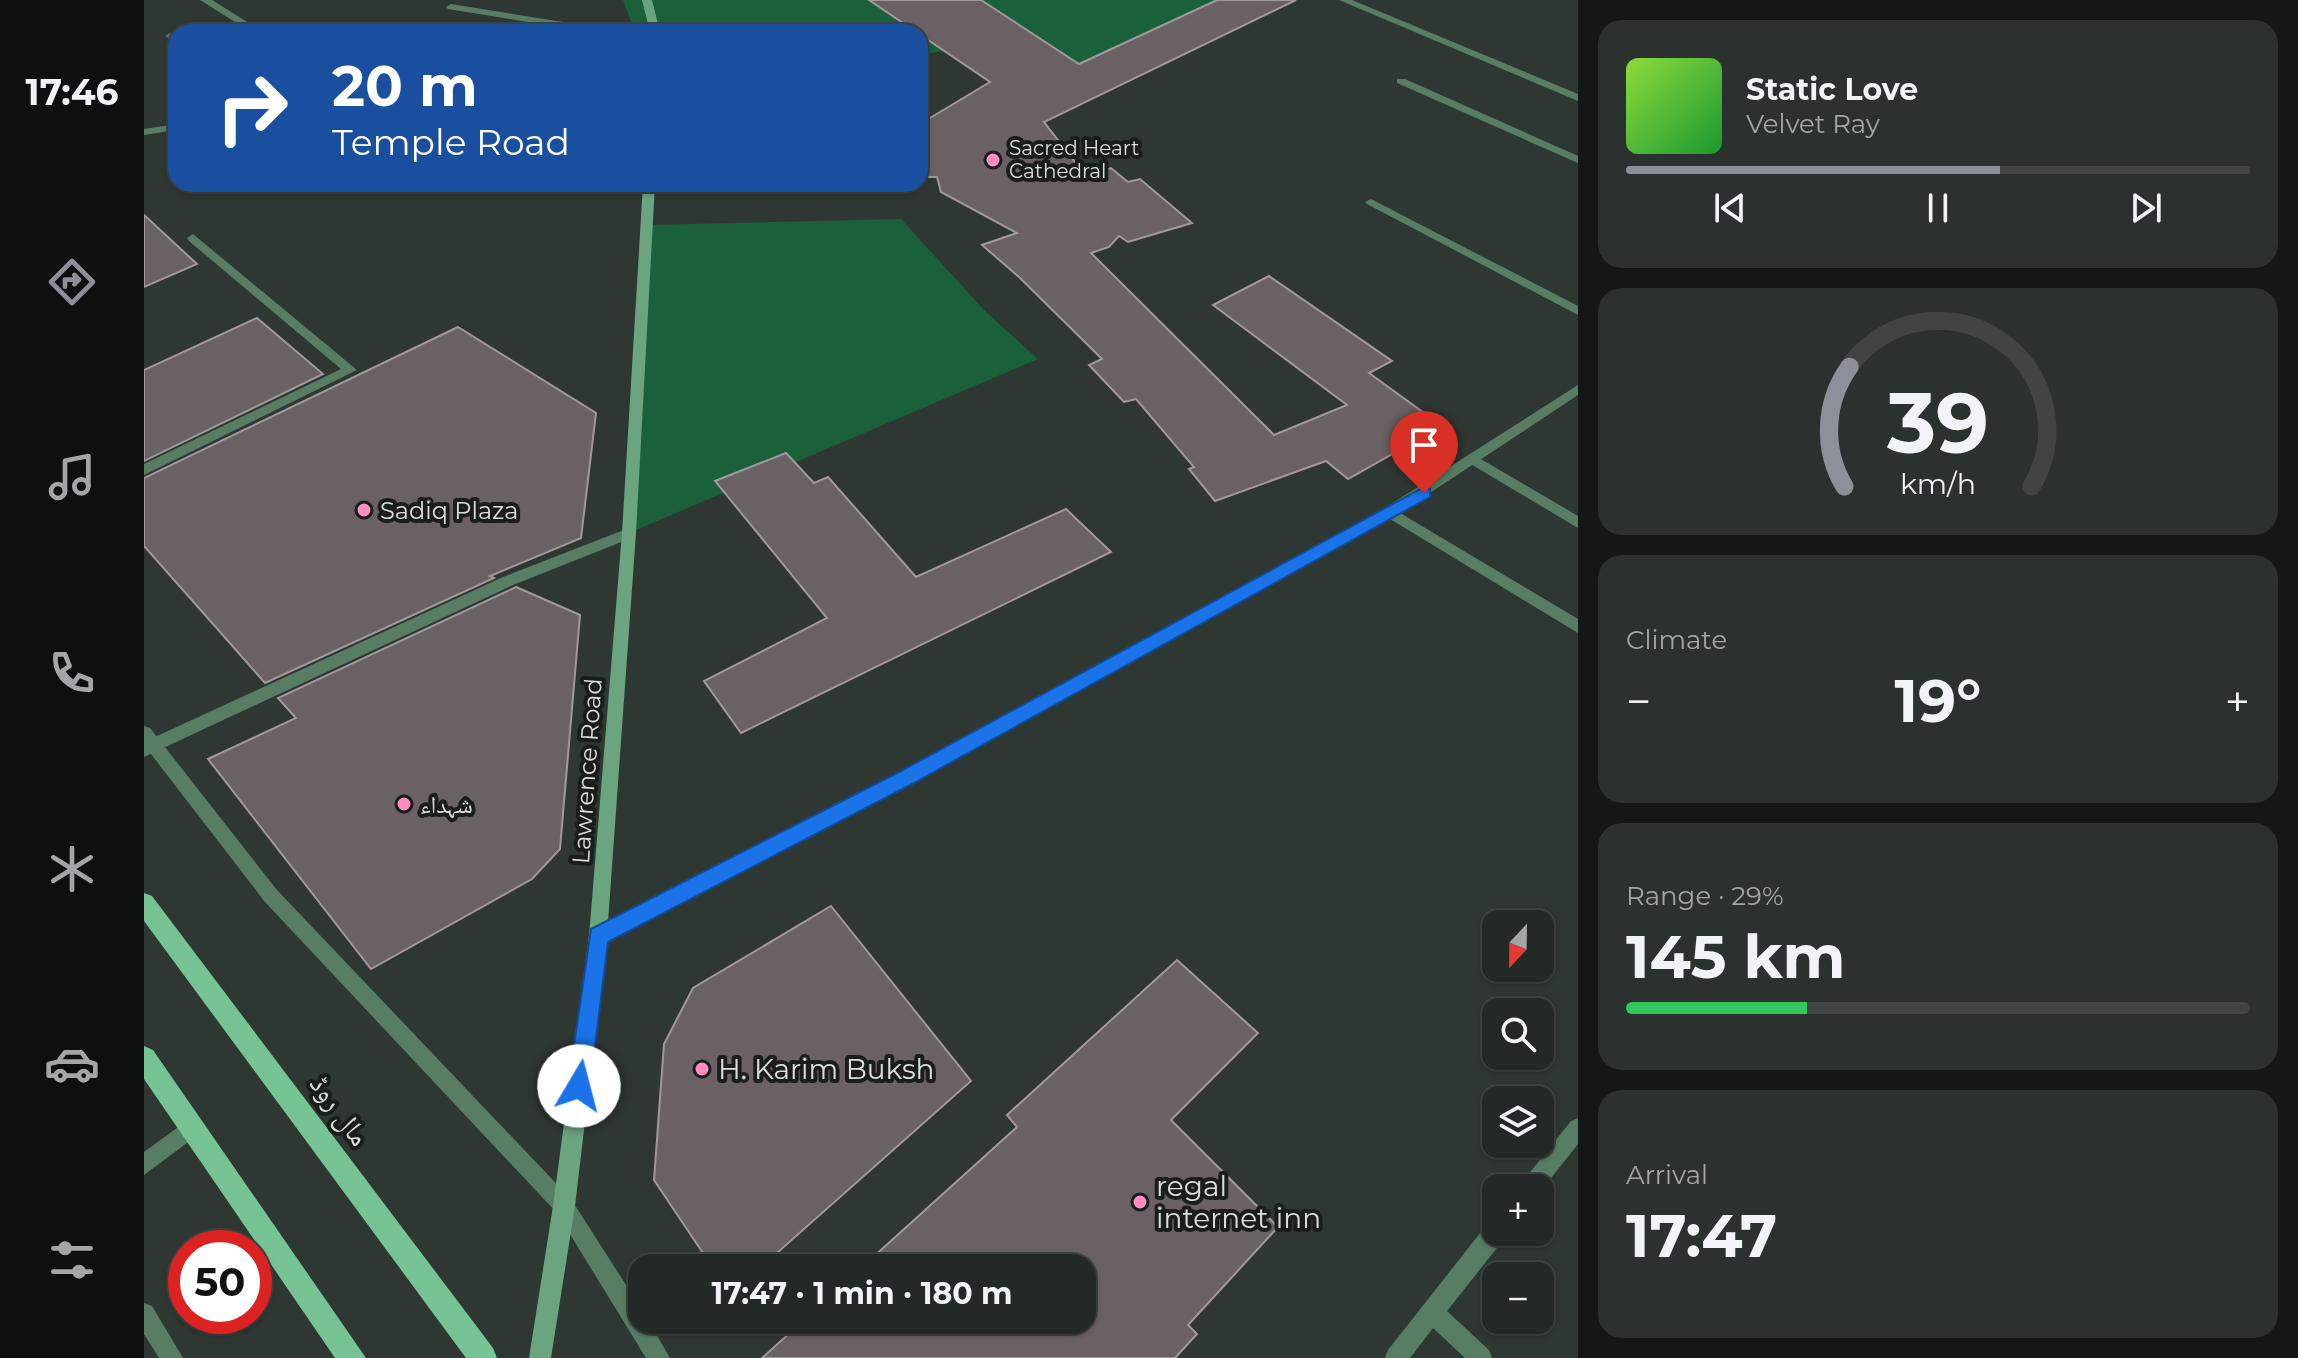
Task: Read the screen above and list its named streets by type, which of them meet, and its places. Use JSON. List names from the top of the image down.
{
  "streets": {
    "main road": ["Lawrence Road", "مال روڈ"]
  },
  "places": [
    "Sacred Heart Cathedral",
    "Sadiq Plaza",
    "شہداء",
    "H. Karim Buksh",
    "regal internet inn"
  ],
  "north": "bottom",
  "page": {
    "tabs": "17:46",
    "turn": ["20 m", "Temple Road"],
    "song": ["Static Love", "Velvet Ray"],
    "tile": [
      "Climate",
      ["Range · 29%", "145 km"],
      ["Arrival", "17:47"]
    ],
    "heat": ["−", "19°", "+"],
    "map_buttons": ["+", "−"],
    "limit": "50",
    "trip": "17:47 · 1 min · 180 m",
    "gauge": ["39", "km/h"]
  }
}
